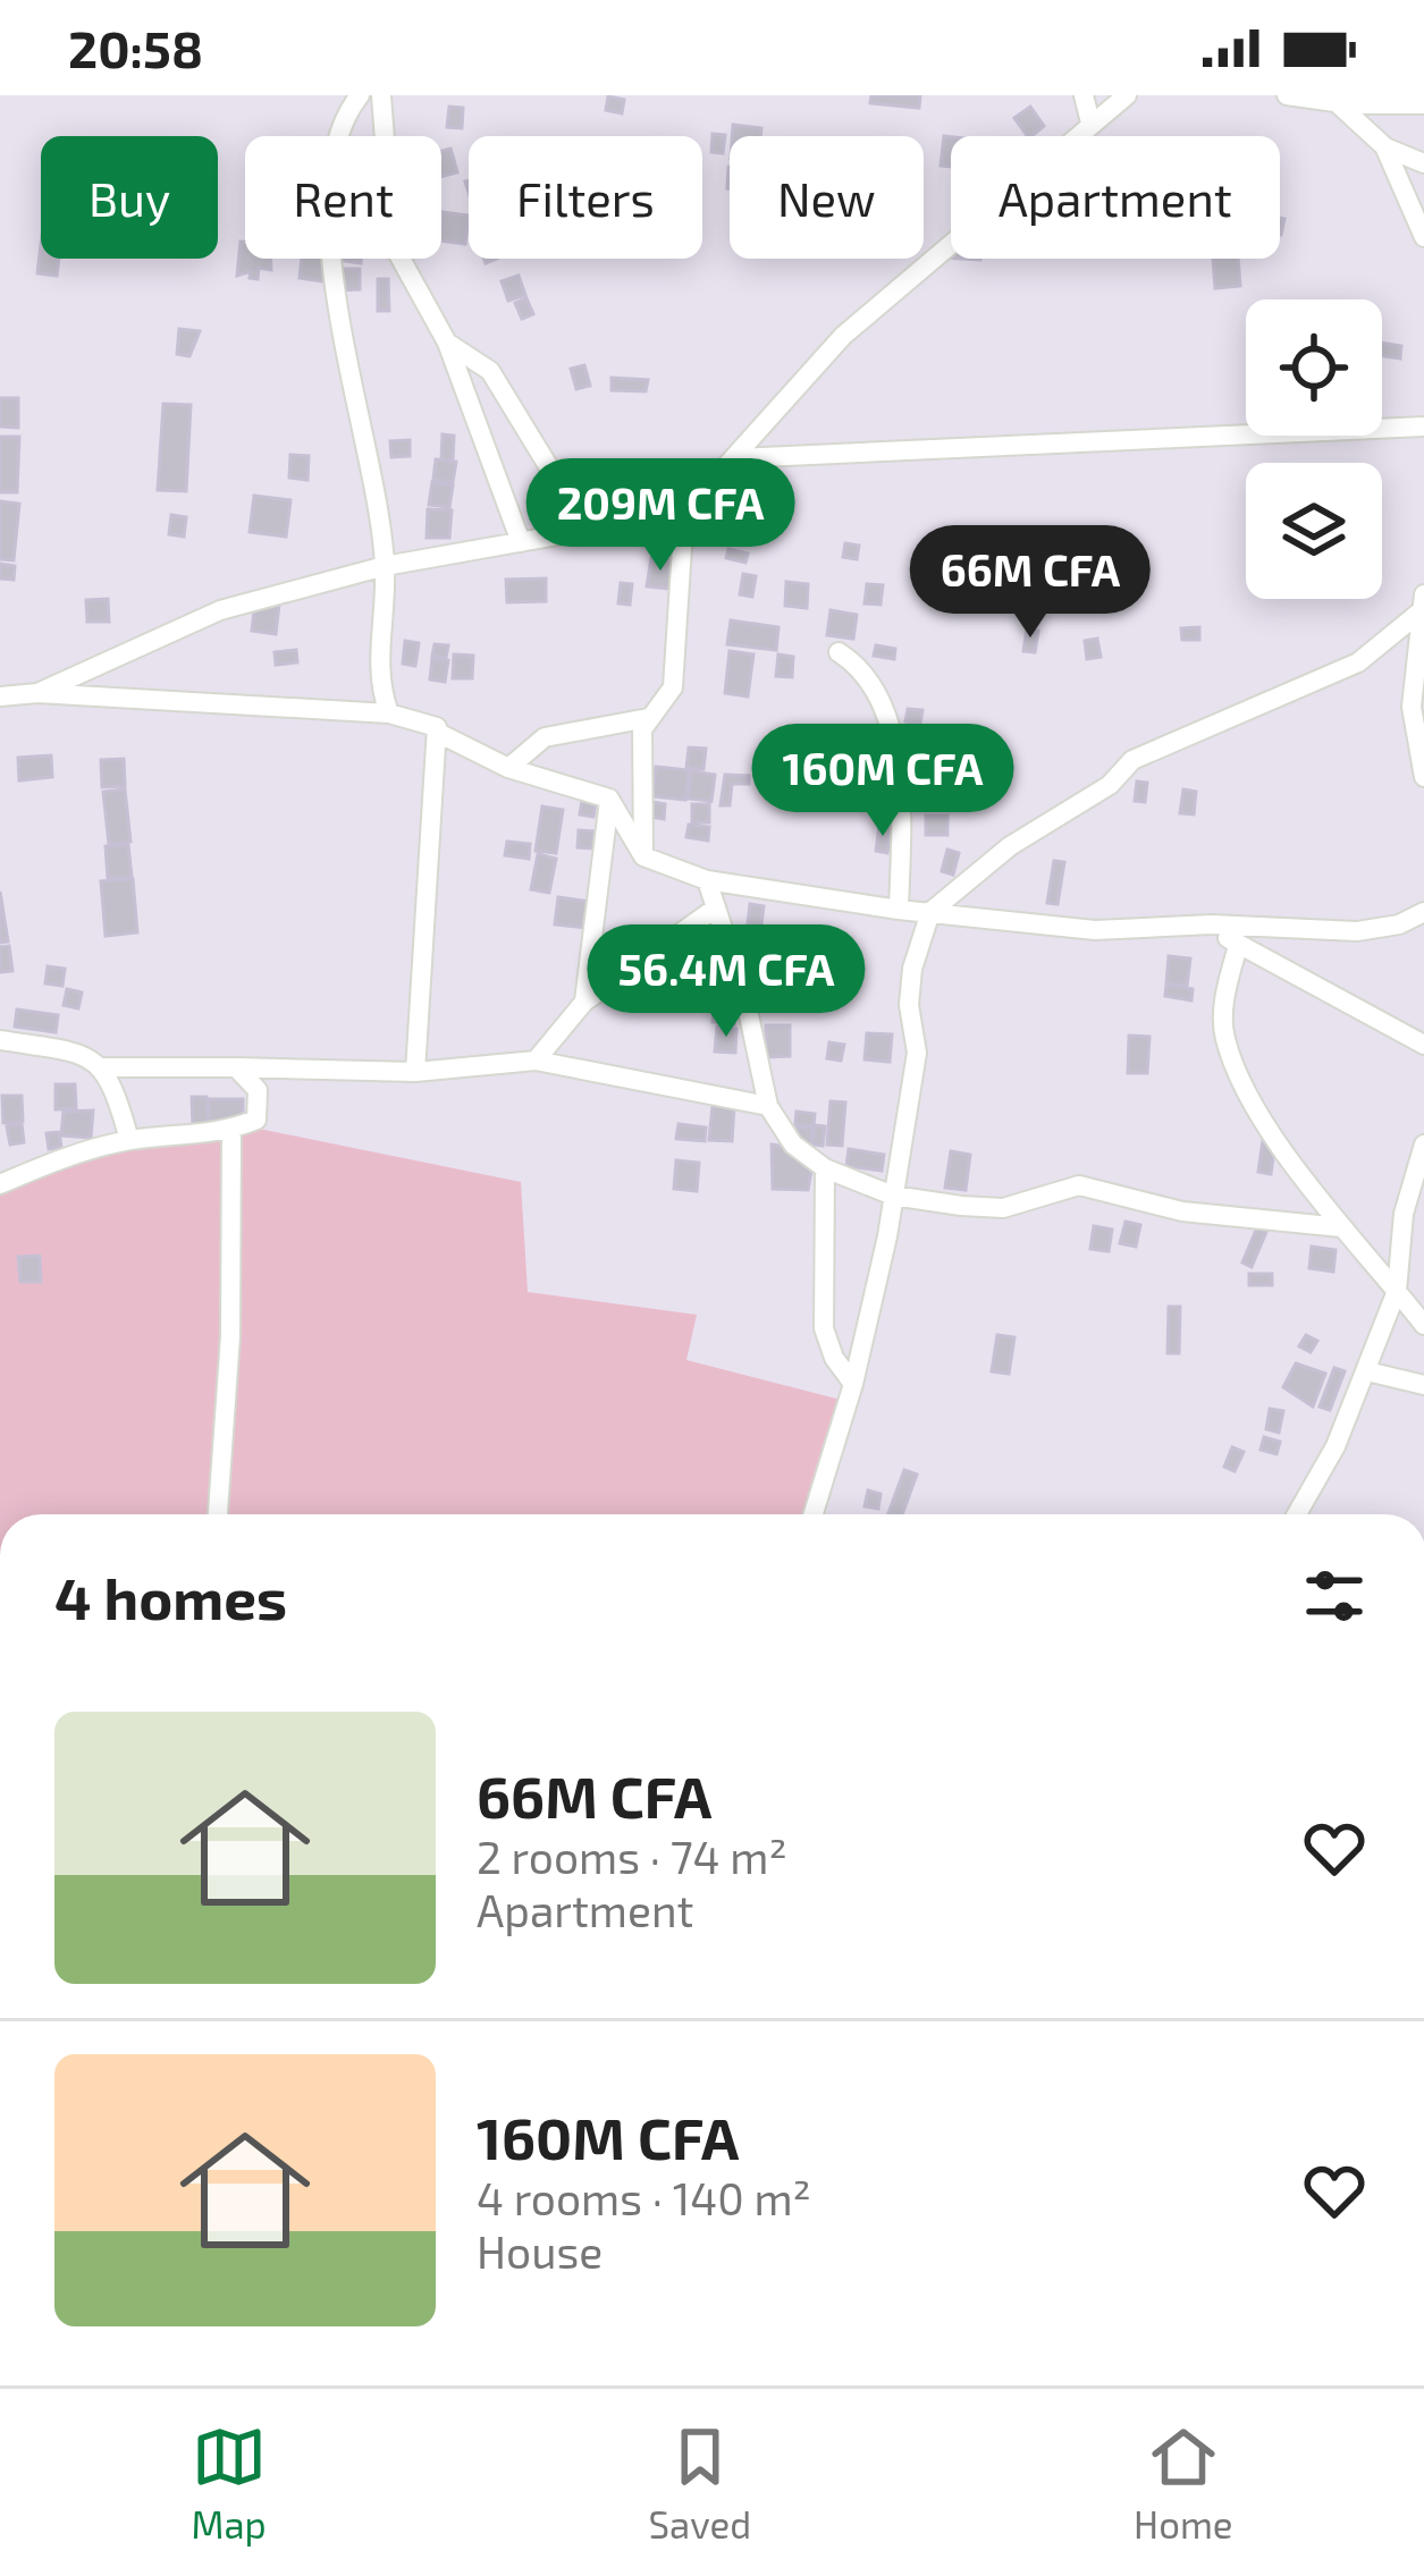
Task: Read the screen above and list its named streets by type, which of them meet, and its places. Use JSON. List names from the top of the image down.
{
  "page": {
    "status": "20:58",
    "chip": [
      "Buy",
      "Rent",
      "Filters",
      "New",
      "Apartment"
    ],
    "price": [
      "209M CFA",
      "66M CFA",
      "160M CFA",
      "56.4M CFA"
    ],
    "heading": "4 homes",
    "list": [
      {
        "name": "66M CFA",
        "note": "2 rooms · 74 m² · Apartment"
      },
      {
        "name": "160M CFA",
        "note": "4 rooms · 140 m² · House"
      }
    ],
    "tabs": ["Map", "Saved", "Home"]
  }
}
